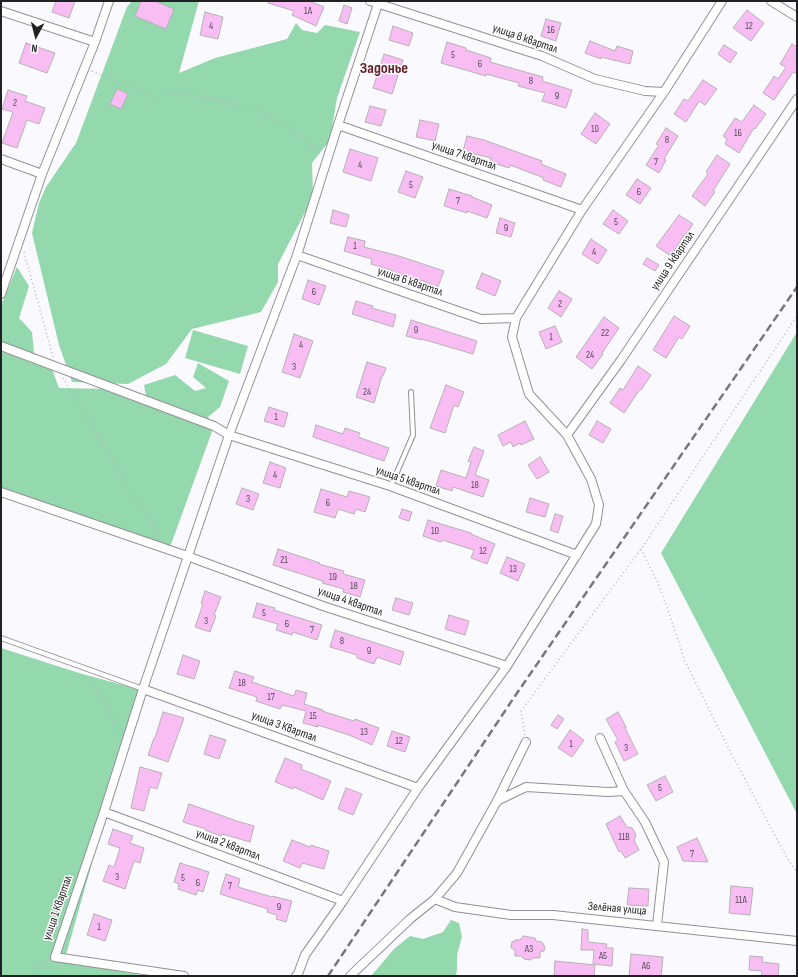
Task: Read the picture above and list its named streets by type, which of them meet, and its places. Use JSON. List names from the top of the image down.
{
  "streets": {
    "street": [
      "улица 8 квартал",
      "улица 7 квартал",
      "улица 9 квартал",
      "улица 6 квартал",
      "улица 5 квартал",
      "улица 4 квартал",
      "улица 3 Квартал",
      "улица 2 квартал",
      "улица 1 Квартал",
      "Зелёная улица"
    ]
  },
  "crossings": [
    ["улица 8 квартал", "улица 1 Квартал"],
    ["улица 7 квартал", "улица 1 Квартал"],
    ["улица 6 квартал", "улица 1 Квартал"],
    ["улица 5 квартал", "улица 1 Квартал"],
    ["улица 4 квартал", "улица 1 Квартал"],
    ["улица 3 Квартал", "улица 1 Квартал"],
    ["улица 2 квартал", "улица 1 Квартал"]
  ],
  "districts": ["Задонье"],
  "house_numbers": [
    "1А",
    "4",
    "12",
    "16",
    "5",
    "6",
    "8",
    "9",
    "2",
    "10",
    "16",
    "8",
    "7",
    "4",
    "5",
    "6",
    "7",
    "5",
    "9",
    "1",
    "4",
    "6",
    "2",
    "9",
    "22",
    "1",
    "4",
    "24",
    "3",
    "24",
    "1",
    "4",
    "18",
    "3",
    "6",
    "10",
    "12",
    "21",
    "13",
    "19",
    "18",
    "5",
    "3",
    "6",
    "7",
    "8",
    "9",
    "18",
    "17",
    "15",
    "13",
    "12",
    "1",
    "3",
    "5",
    "11В",
    "7",
    "3",
    "5",
    "6",
    "7",
    "11А",
    "9",
    "1",
    "А3",
    "А5",
    "А6"
  ],
  "north": "bottom"
}
